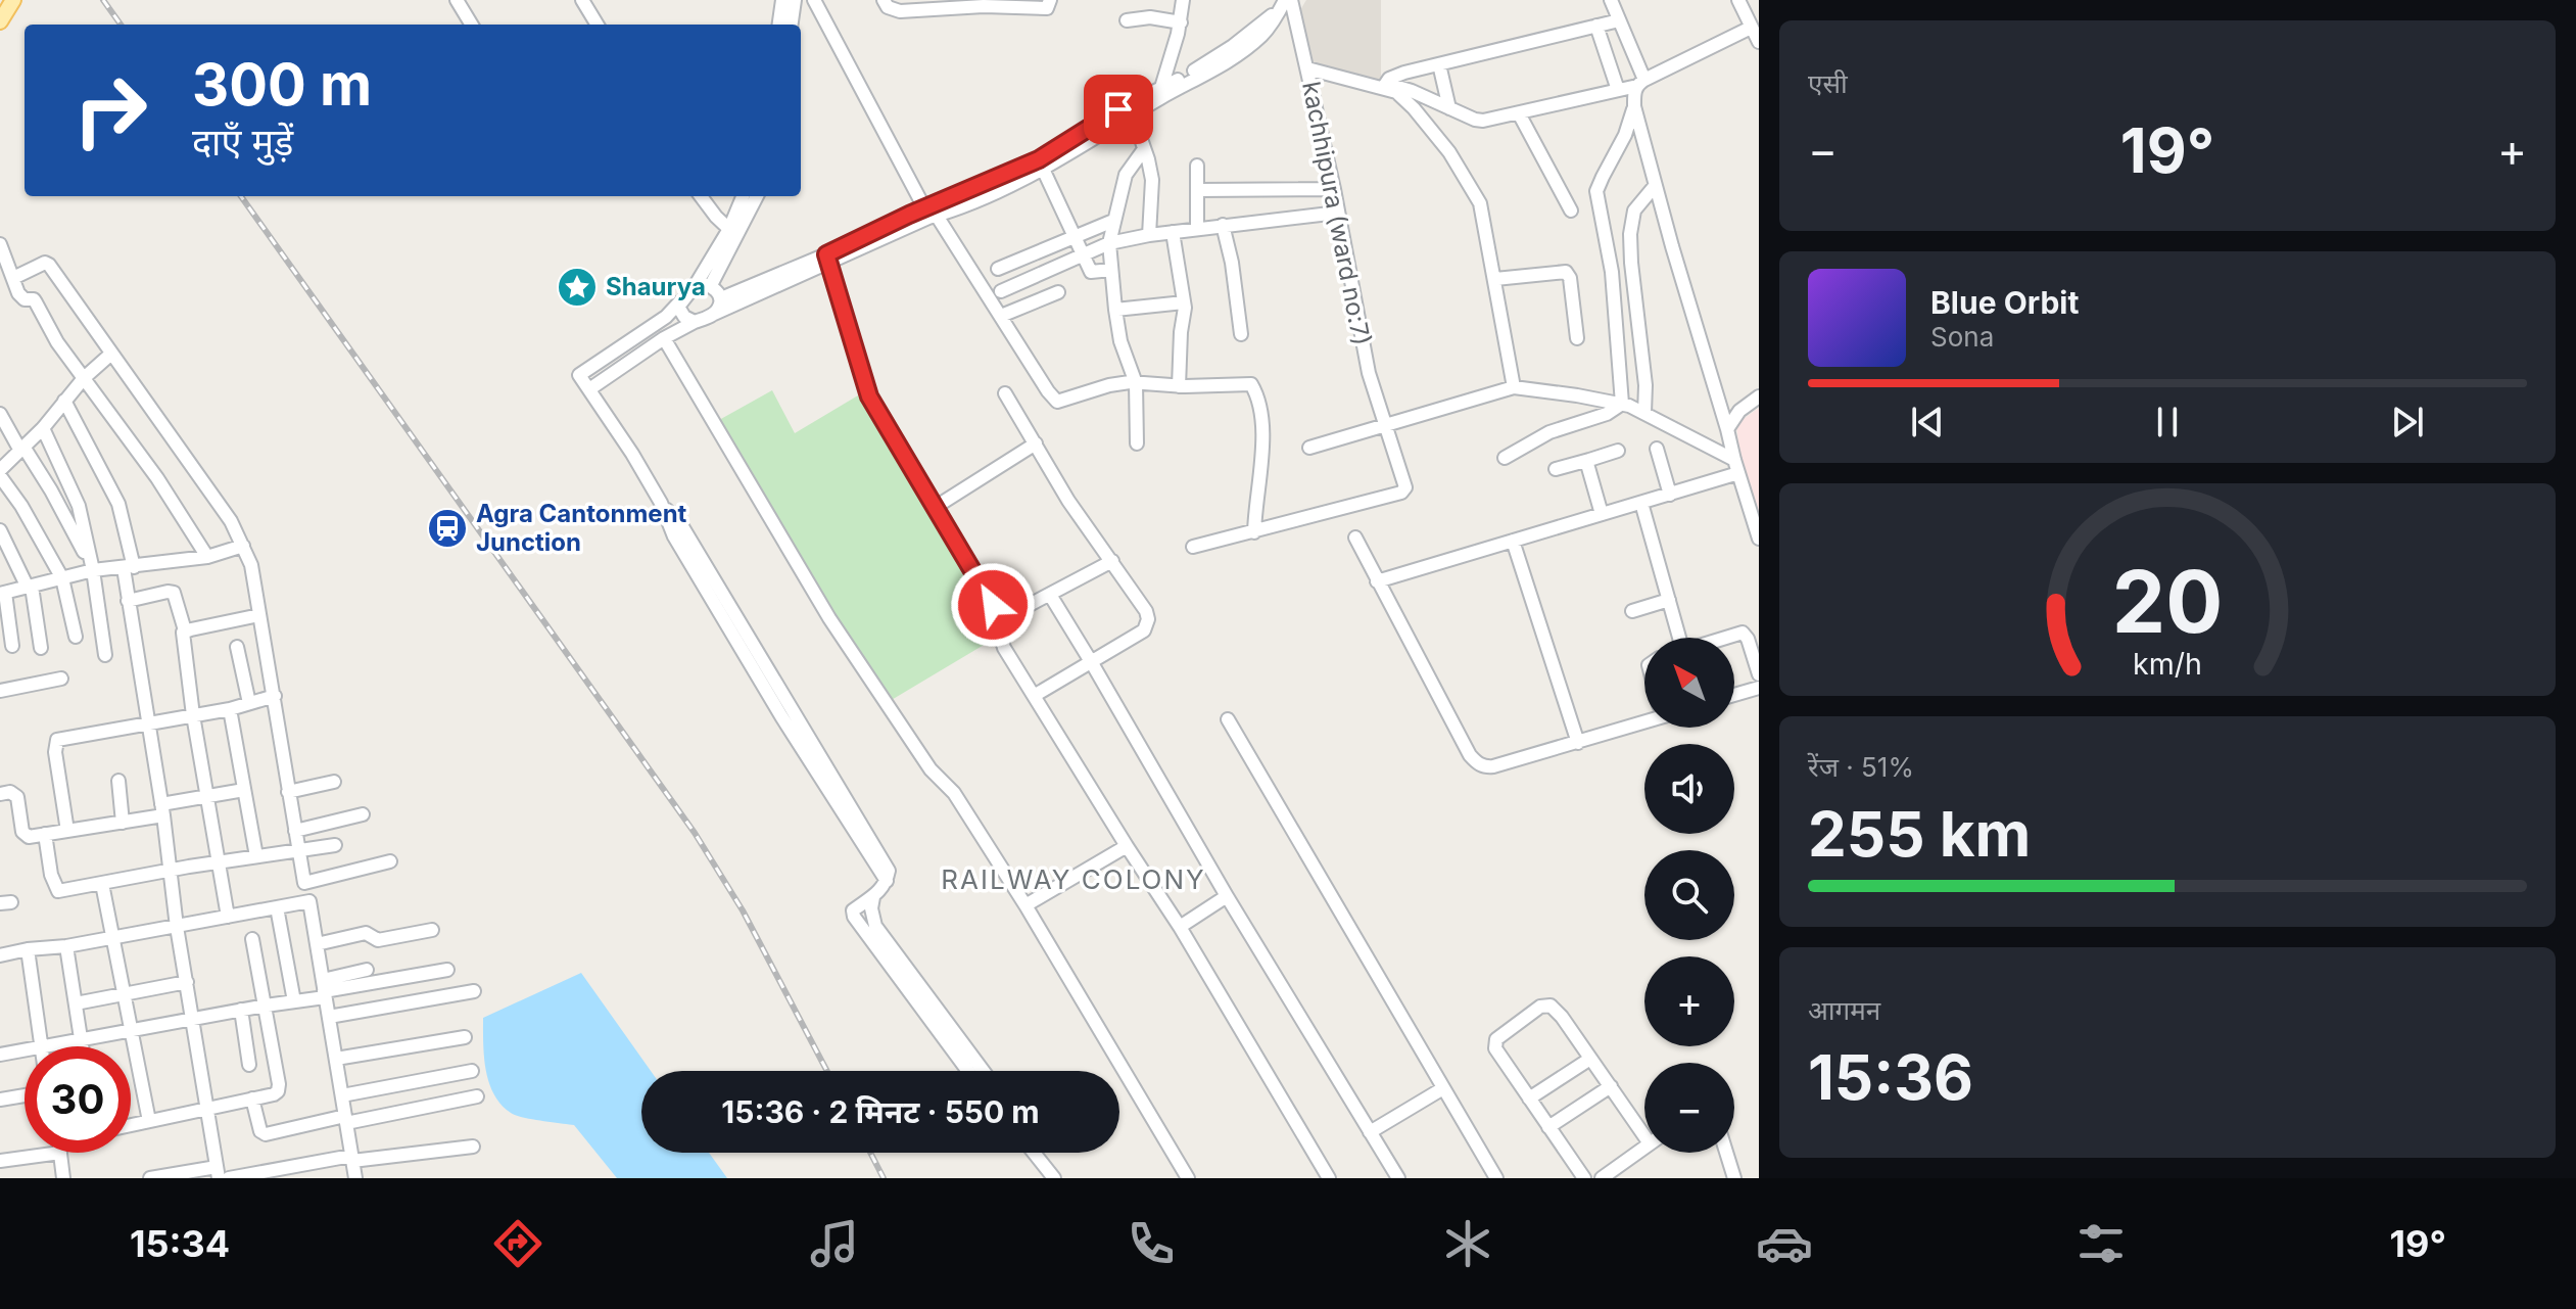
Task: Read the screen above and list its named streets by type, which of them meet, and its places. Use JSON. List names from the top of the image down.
{
  "streets": {
    "street": ["kachhipura (ward no:7)"]
  },
  "districts": ["RAILWAY COLONY"],
  "places": {
    "place": ["Shaurya"],
    "station": ["Agra Cantonment Junction"]
  },
  "north": "top left",
  "page": {
    "tile": [
      "एसी",
      ["रेंज · 51%", "255 km"],
      ["आगमन", "15:36"]
    ],
    "turn": ["300 m", "दाएँ मुड़ें"],
    "heat": ["−", "19°", "+"],
    "song": ["Blue Orbit", "Sona"],
    "map_buttons": ["+", "−"],
    "limit": "30",
    "trip": "15:36 · 2 मिनट · 550 m",
    "tabs": ["15:34", "19°"],
    "gauge": ["20", "km/h"]
  }
}
